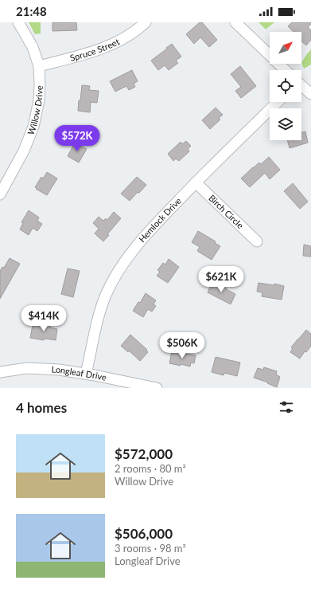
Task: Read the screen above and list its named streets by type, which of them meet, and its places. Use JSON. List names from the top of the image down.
{
  "streets": {
    "street": [
      "Spruce Street",
      "Willow Drive",
      "Birch Circle",
      "Hemlock Drive",
      "Longleaf Drive"
    ]
  },
  "crossings": [
    ["Spruce Street", "Willow Drive"],
    ["Birch Circle", "Hemlock Drive"],
    ["Hemlock Drive", "Longleaf Drive"]
  ],
  "north": "top right",
  "page": {
    "status": "21:48",
    "price": [
      "$572K",
      "$621K",
      "$414K",
      "$506K"
    ],
    "heading": "4 homes",
    "list": [
      {
        "name": "$572,000",
        "note": "2 rooms · 80 m² · Willow Drive"
      },
      {
        "name": "$506,000",
        "note": "3 rooms · 98 m² · Longleaf Drive"
      }
    ]
  }
}
